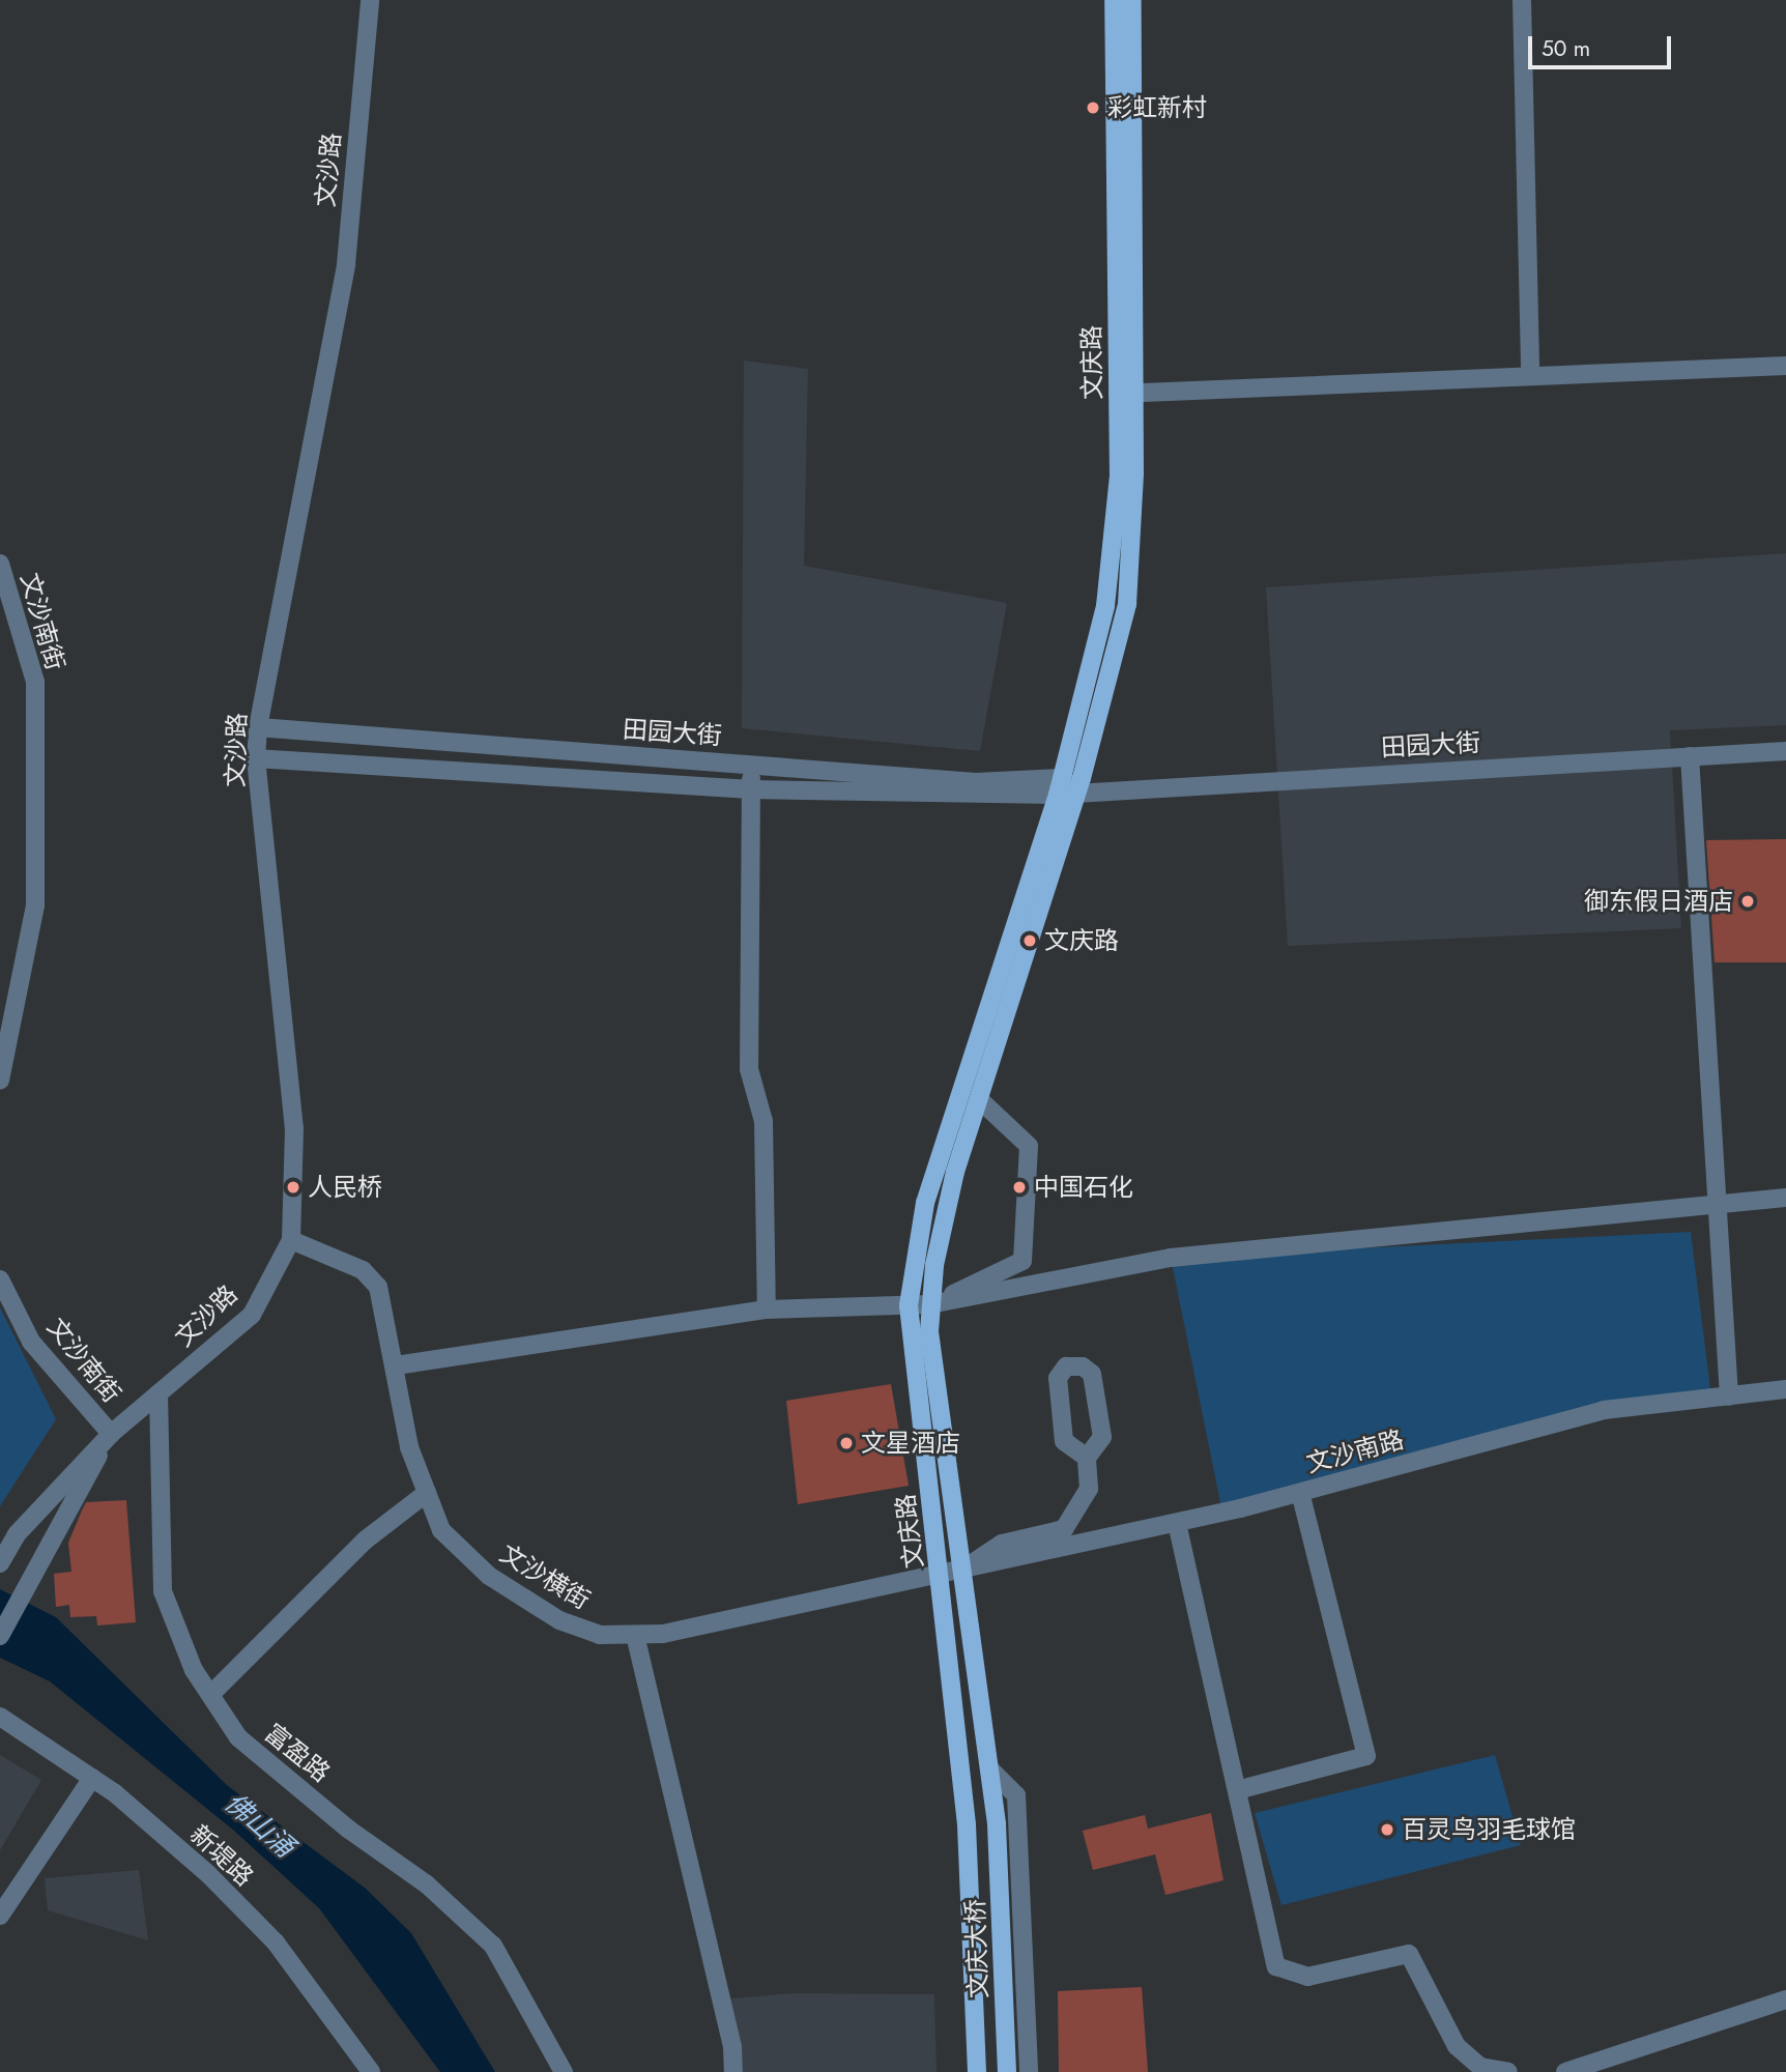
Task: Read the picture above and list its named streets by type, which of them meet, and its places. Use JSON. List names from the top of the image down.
{
  "streets": {
    "main road": ["文庆路", "文庆大桥"],
    "street": [
      "文沙路",
      "文沙南街",
      "田园大街",
      "文沙南路",
      "文沙横街",
      "富盈路",
      "新堤路"
    ]
  },
  "crossings": [
    ["文沙路", "文沙南街"],
    ["文沙路", "田园大街"],
    ["文沙路", "文沙横街"],
    ["文沙路", "富盈路"],
    ["文庆路", "田园大街"],
    ["文庆路", "文沙南路"],
    ["文庆路", "文沙横街"],
    ["文庆路", "文庆大桥"],
    ["文沙南路", "文沙横街"]
  ],
  "water": ["佛山涌"],
  "places": [
    "彩虹新村",
    "御东假日酒店",
    "文庆路",
    "人民桥",
    "中国石化",
    "文星酒店",
    "百灵鸟羽毛球馆"
  ],
  "scale_bar": "50 m"
}
